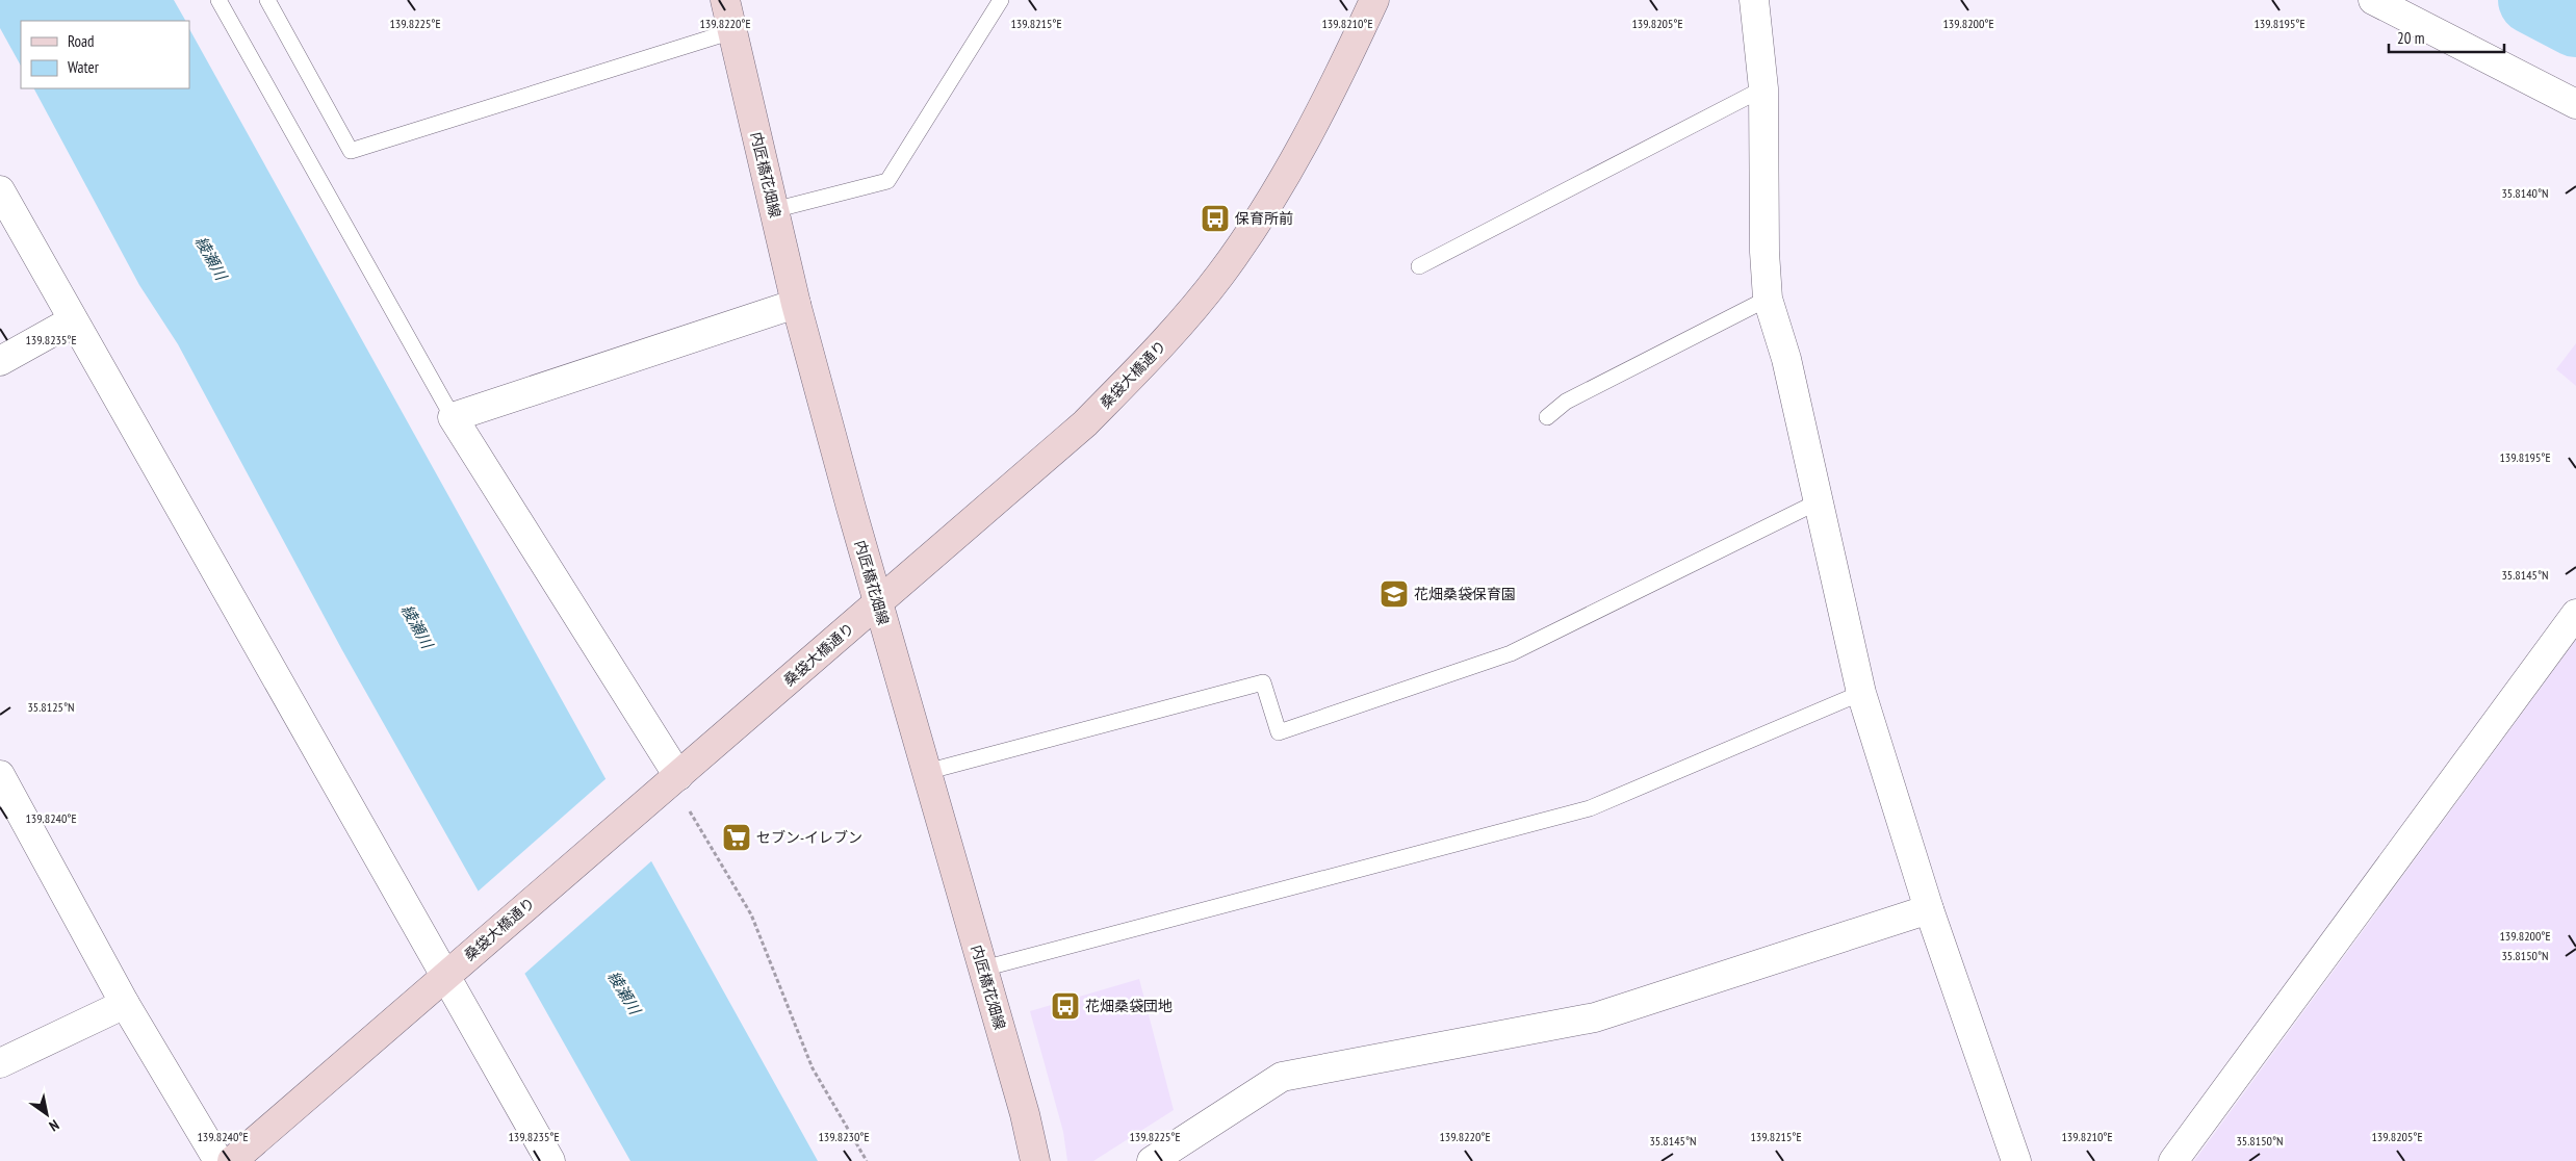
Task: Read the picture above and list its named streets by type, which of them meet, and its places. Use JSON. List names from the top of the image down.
{
  "streets": {
    "street": ["内匠橋花畑線", "桑袋大橋通り"]
  },
  "crossings": [
    ["内匠橋花畑線", "桑袋大橋通り"]
  ],
  "water": ["綾瀬川"],
  "places": {
    "bus stop": ["保育所前", "花畑桑袋団地"],
    "school or university": ["花畑桑袋保育園"],
    "supermarket": ["セブン-イレブン"]
  },
  "legend": ["Road", "Water"],
  "scale_bar": "20 m",
  "north": "bottom right",
  "coordinates": [
    "139.8225°E",
    "139.8220°E",
    "139.8215°E",
    "139.8210°E",
    "139.8205°E",
    "139.8200°E",
    "139.8195°E",
    "35.8140°N",
    "139.8235°E",
    "35.8145°N",
    "35.8125°N",
    "139.8240°E",
    "35.8150°N",
    "139.8230°E"
  ]
}
